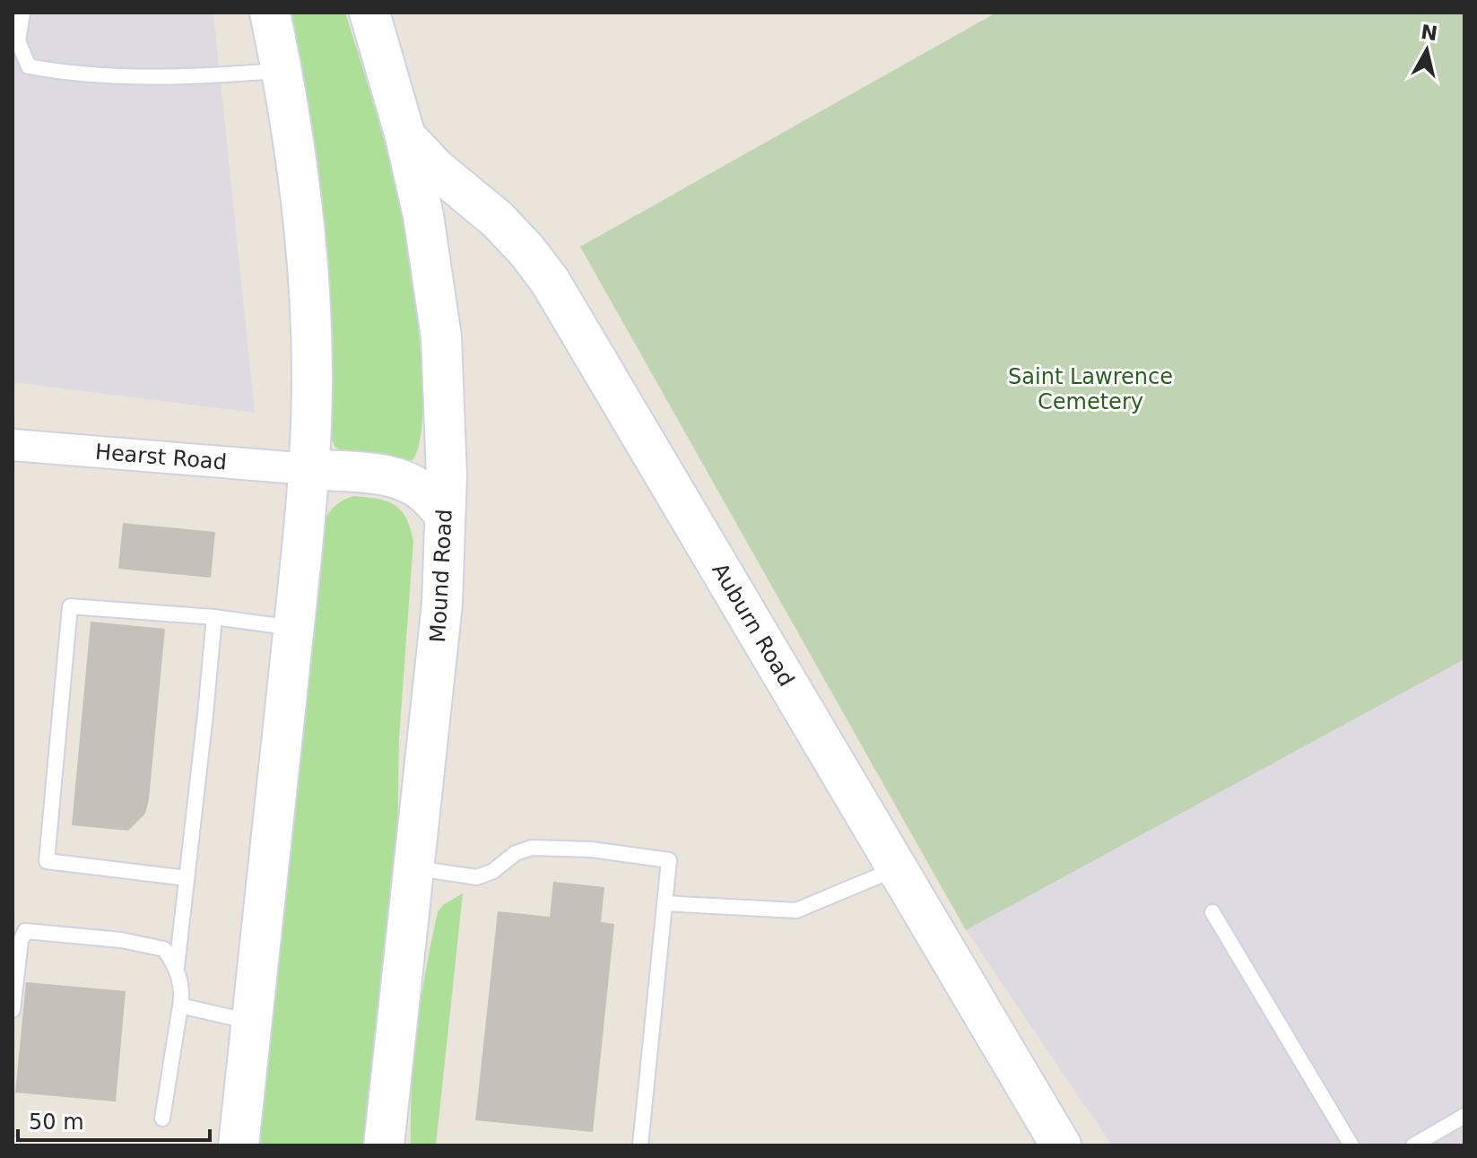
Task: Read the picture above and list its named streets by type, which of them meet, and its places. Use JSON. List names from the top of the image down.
{
  "streets": {
    "main road": ["Mound Road", "Auburn Road"],
    "street": ["Hearst Road"]
  },
  "crossings": [
    ["Mound Road", "Auburn Road"]
  ],
  "parks": ["Saint Lawrence Cemetery"],
  "scale_bar": "50 m",
  "north": "top"
}
